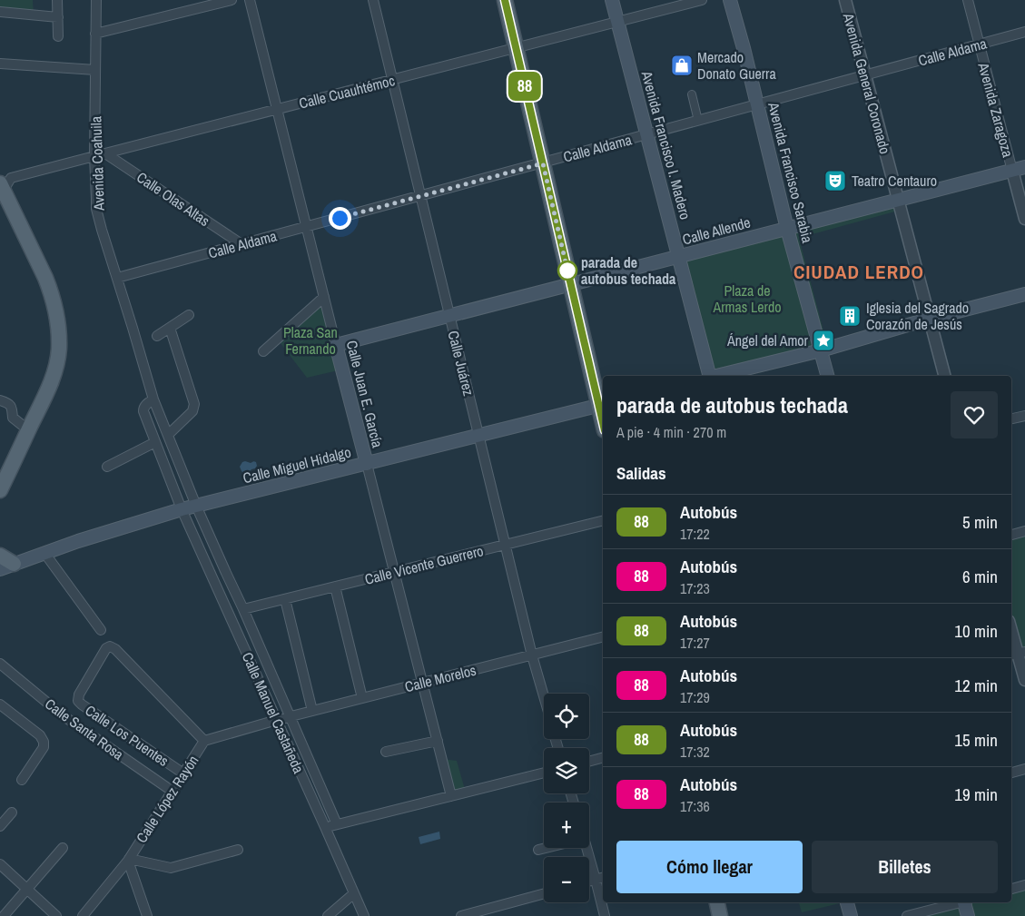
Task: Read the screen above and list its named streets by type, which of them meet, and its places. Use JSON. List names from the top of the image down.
{
  "streets": {
    "main road": [
      "Avenida Francisco I. Madero",
      "Avenida Francisco Sarabia",
      "Calle Allende",
      "Calle Juan E. García",
      "Calle Miguel Hidalgo"
    ],
    "street": [
      "Calle Aldama",
      "Avenida General Coronado",
      "Calle Cuauhtémoc",
      "Avenida Zaragoza",
      "Avenida Coahuila",
      "Calle Olas Altas",
      "Calle Juárez",
      "Calle Vicente Guerrero",
      "Calle Morelos",
      "Calle Manuel Castañeda",
      "Calle Santa Rosa",
      "Calle Los Puentes",
      "Calle López Rayón"
    ]
  },
  "crossings": [
    ["Calle Aldama", "Avenida General Coronado"],
    ["Calle Aldama", "Avenida Zaragoza"],
    ["Calle Aldama", "Avenida Francisco I. Madero"],
    ["Calle Aldama", "Avenida Coahuila"],
    ["Calle Aldama", "Avenida Francisco Sarabia"],
    ["Calle Aldama", "Calle Olas Altas"],
    ["Calle Aldama", "Calle Juárez"],
    ["Calle Aldama", "Calle Juan E. García"],
    ["Avenida General Coronado", "Calle Allende"],
    ["Calle Cuauhtémoc", "Avenida Francisco I. Madero"],
    ["Calle Cuauhtémoc", "Avenida Coahuila"],
    ["Calle Cuauhtémoc", "Calle Olas Altas"],
    ["Calle Cuauhtémoc", "Calle Juárez"],
    ["Calle Cuauhtémoc", "Calle Juan E. García"],
    ["Avenida Zaragoza", "Calle Allende"],
    ["Avenida Francisco I. Madero", "Calle Allende"],
    ["Avenida Coahuila", "Calle Miguel Hidalgo"],
    ["Avenida Coahuila", "Calle Manuel Castañeda"],
    ["Avenida Francisco Sarabia", "Calle Allende"],
    ["Calle Allende", "Calle Juárez"],
    ["Calle Allende", "Calle Juan E. García"],
    ["Calle Juárez", "Calle Miguel Hidalgo"],
    ["Calle Juárez", "Calle Vicente Guerrero"],
    ["Calle Juárez", "Calle Morelos"],
    ["Calle Juan E. García", "Calle Miguel Hidalgo"],
    ["Calle Juan E. García", "Calle Vicente Guerrero"],
    ["Calle Juan E. García", "Calle Morelos"],
    ["Calle Miguel Hidalgo", "Calle Manuel Castañeda"],
    ["Calle Vicente Guerrero", "Calle Manuel Castañeda"],
    ["Calle Morelos", "Calle Manuel Castañeda"],
    ["Calle Morelos", "Calle López Rayón"],
    ["Calle Manuel Castañeda", "Calle López Rayón"],
    ["Calle Santa Rosa", "Calle López Rayón"],
    ["Calle Los Puentes", "Calle López Rayón"]
  ],
  "districts": ["CIUDAD LERDO"],
  "parks": ["Plaza de Armas Lerdo", "Plaza San Fernando"],
  "places": {
    "shop": ["Mercado Donato Guerra"],
    "theatre": ["Teatro Centauro"],
    "other": ["parada de autobus techada"],
    "building": ["Iglesia del Sagrado Corazón de Jesús"],
    "place": ["Ángel del Amor"]
  },
  "lines": ["bus line 88"],
  "page": {
    "on_map": "88",
    "heading": [
      ["parada de autobus techada", "A pie · 4 min · 270 m"],
      "Salidas"
    ],
    "list": [
      {
        "mark": "88",
        "name": "Autobús",
        "note": "17:22",
        "value": "5 min"
      },
      {
        "mark": "88",
        "name": "Autobús",
        "note": "17:23",
        "value": "6 min"
      },
      {
        "mark": "88",
        "name": "Autobús",
        "note": "17:27",
        "value": "10 min"
      },
      {
        "mark": "88",
        "name": "Autobús",
        "note": "17:29",
        "value": "12 min"
      },
      {
        "mark": "88",
        "name": "Autobús",
        "note": "17:32",
        "value": "15 min"
      },
      {
        "mark": "88",
        "name": "Autobús",
        "note": "17:36",
        "value": "19 min"
      }
    ],
    "map_buttons": ["+", "−"],
    "buttons": ["Cómo llegar", "Billetes"]
  }
}
